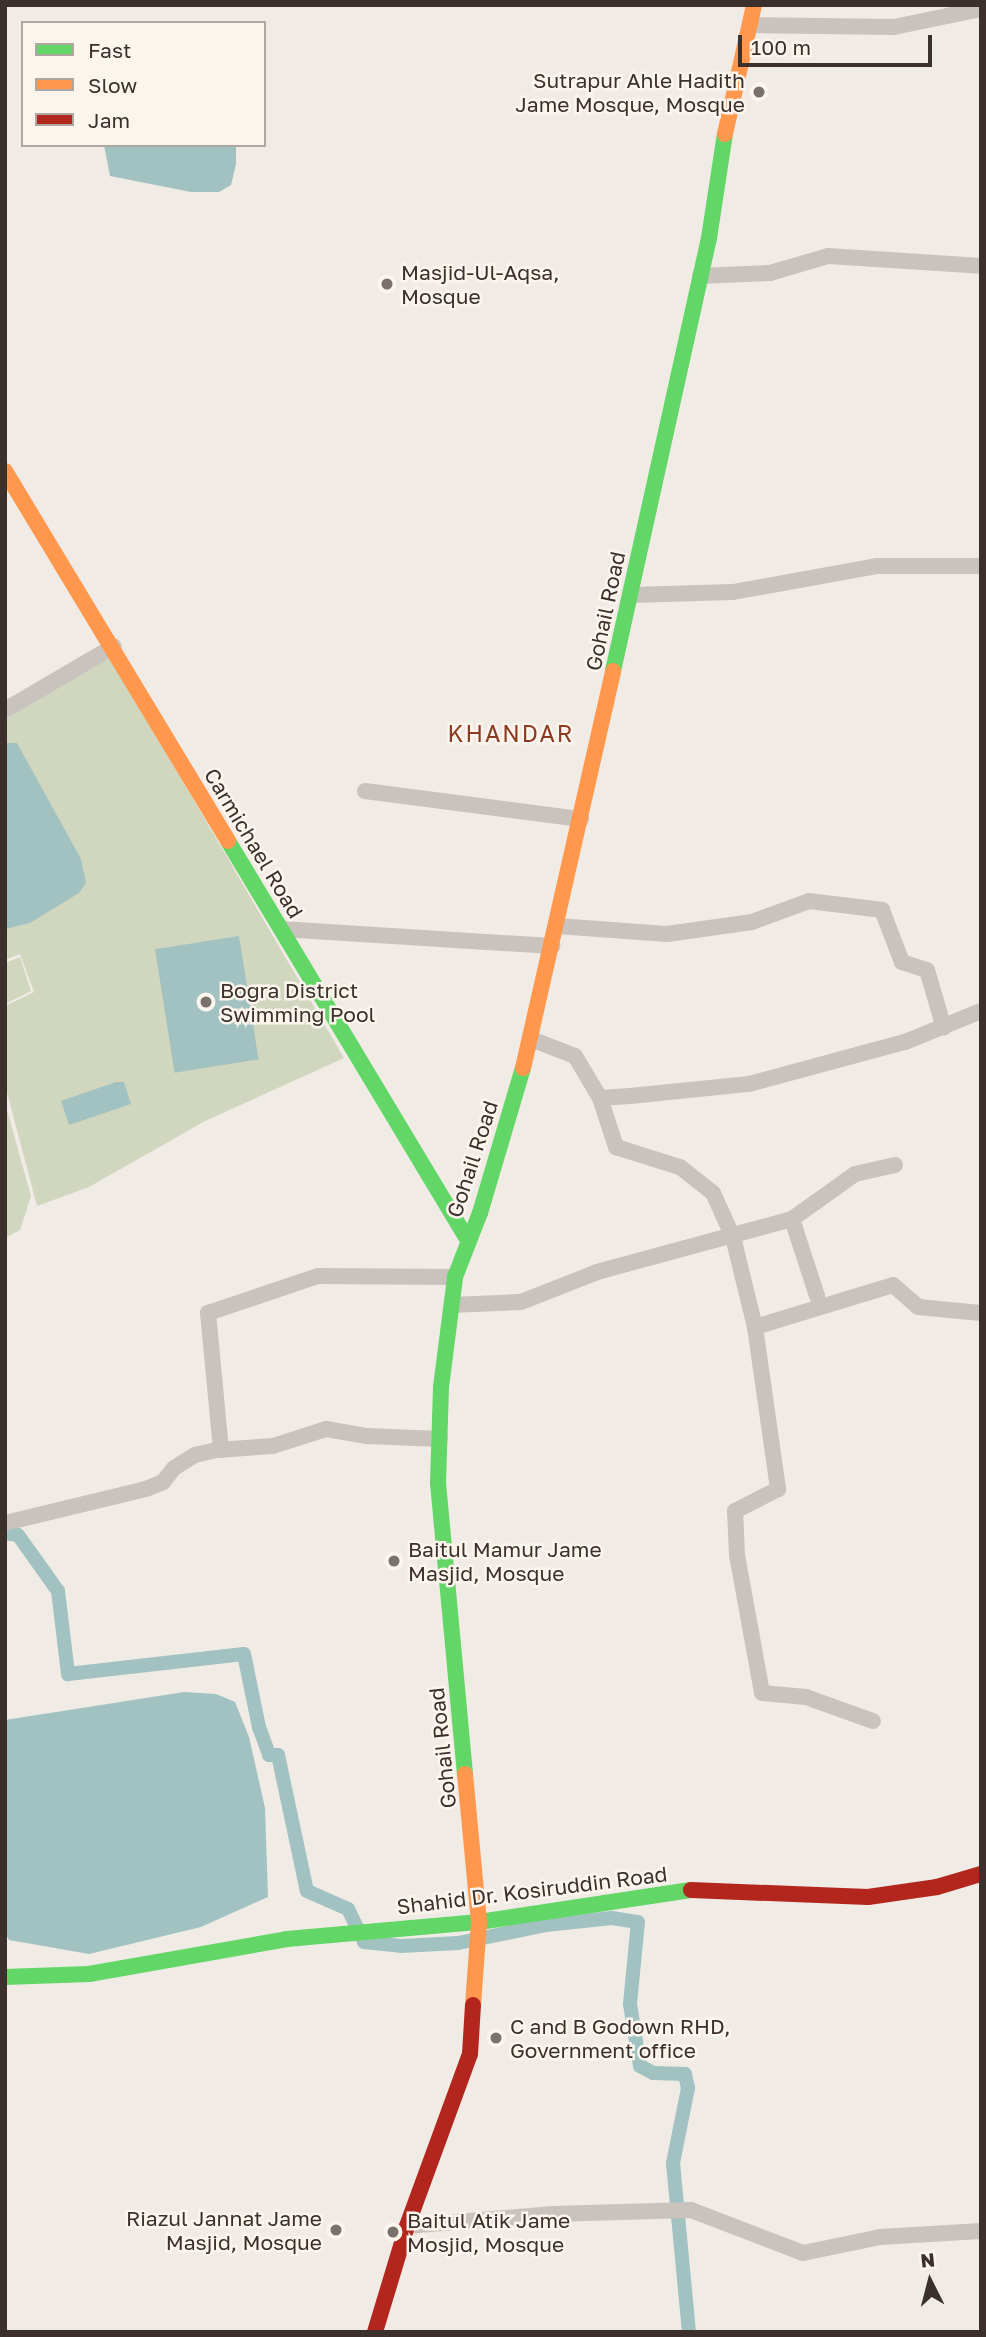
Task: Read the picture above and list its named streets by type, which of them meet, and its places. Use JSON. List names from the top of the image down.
{
  "streets": {
    "main road": ["Gohail Road", "Carmichael Road", "Shahid Dr. Kosiruddin Road"]
  },
  "crossings": [
    ["Gohail Road", "Carmichael Road"],
    ["Gohail Road", "Shahid Dr. Kosiruddin Road"]
  ],
  "districts": ["KHANDAR"],
  "places": [
    "Sutrapur Ahle Hadith Jame Mosque, Mosque",
    "Masjid-Ul-Aqsa, Mosque",
    "Bogra District Swimming Pool",
    "Baitul Mamur Jame Masjid, Mosque",
    "C and B Godown RHD, Government office",
    "Riazul Jannat Jame Masjid, Mosque",
    "Baitul Atik Jame Mosjid, Mosque"
  ],
  "legend": ["Fast", "Slow", "Jam"],
  "scale_bar": "100 m",
  "north": "top"
}
